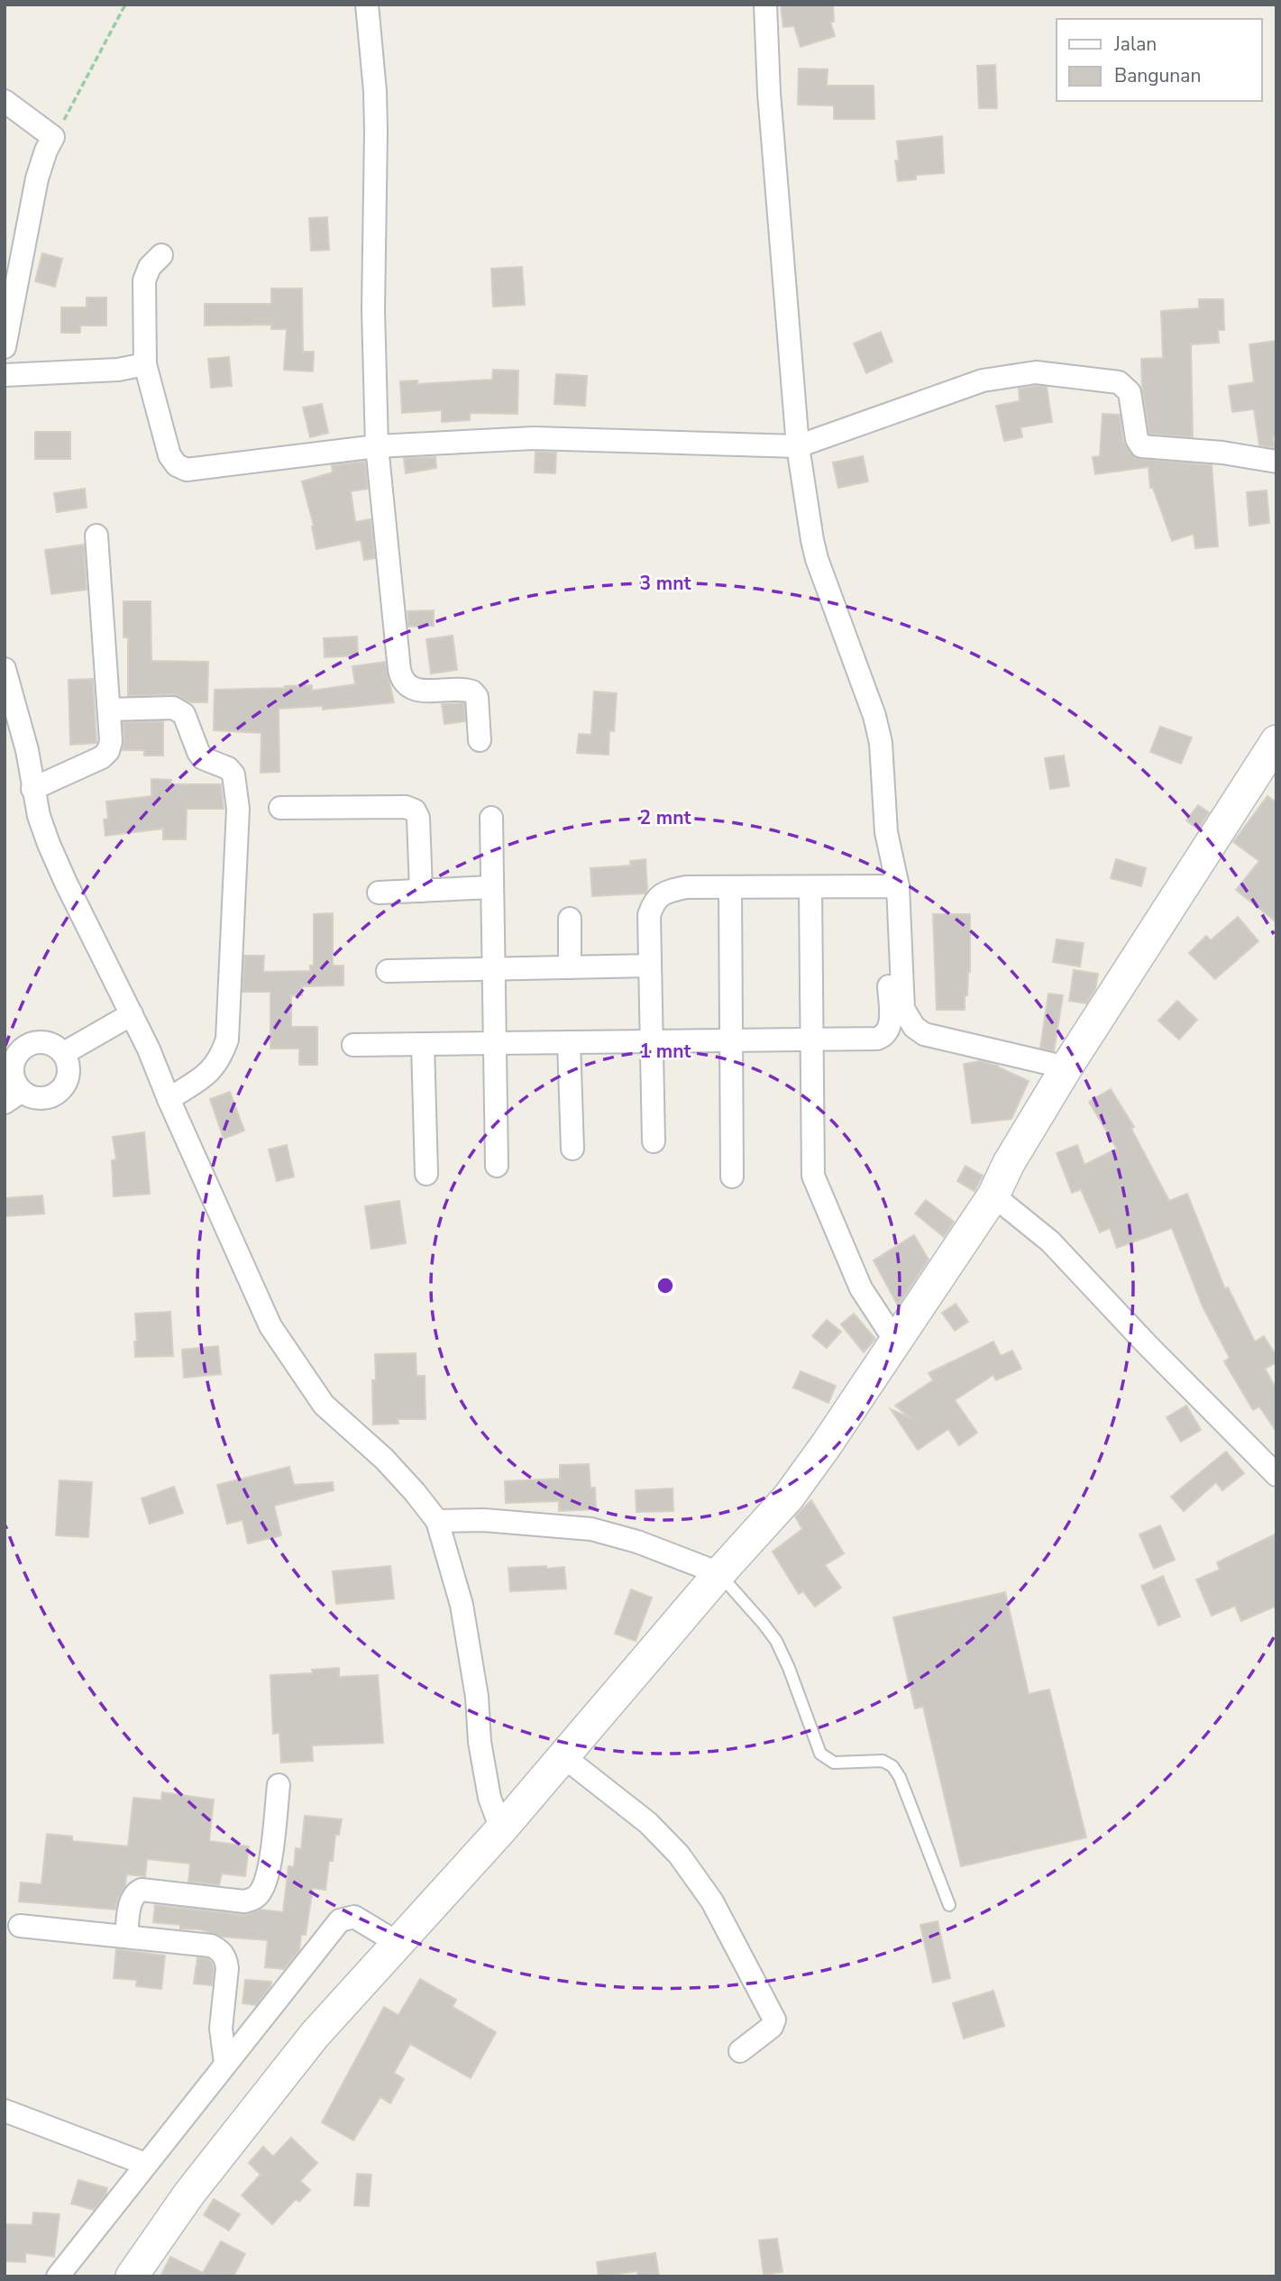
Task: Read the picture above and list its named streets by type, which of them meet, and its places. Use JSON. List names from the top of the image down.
{
  "legend": ["Jalan", "Bangunan"],
  "rings": ["3 mnt", "2 mnt", "1 mnt"]
}
